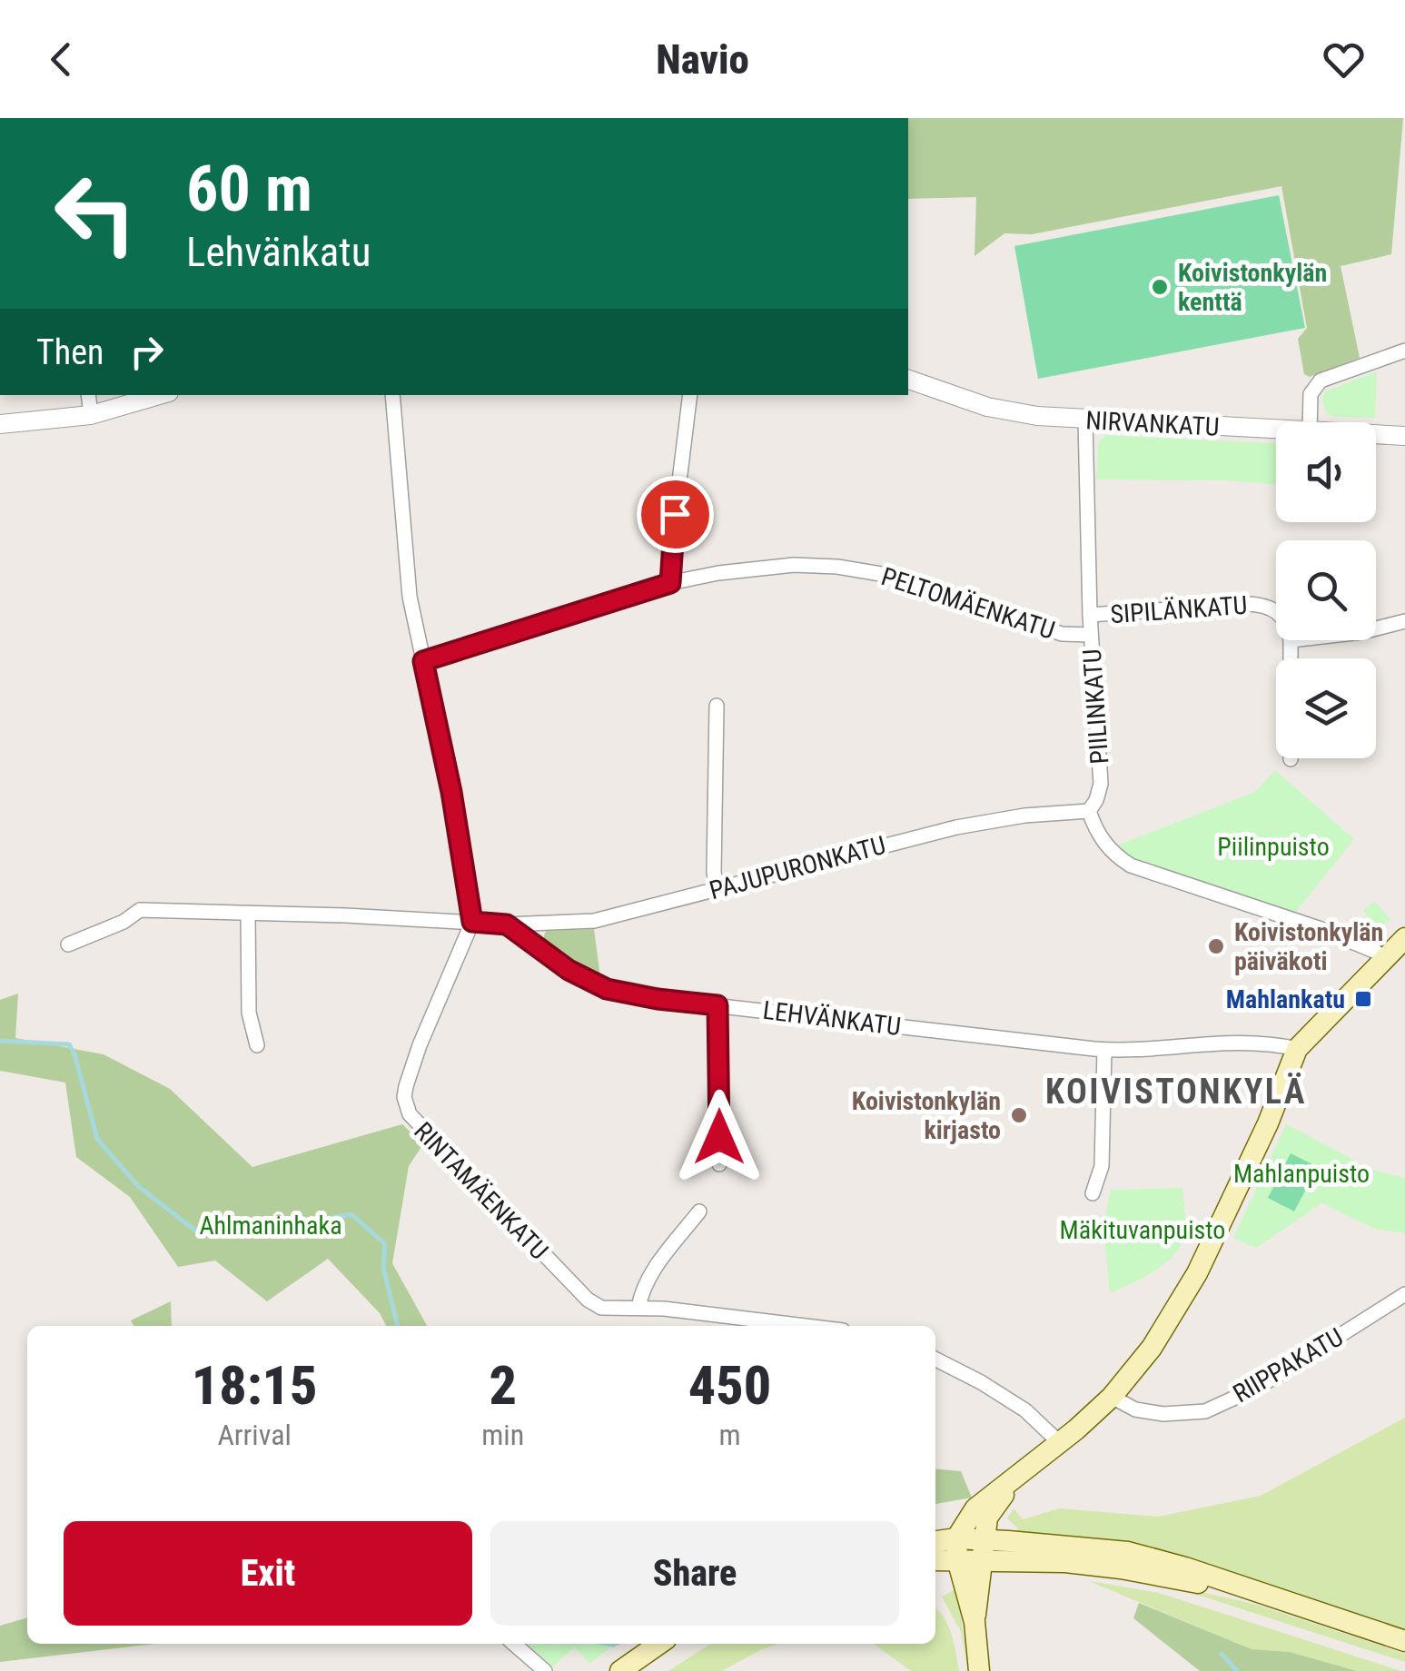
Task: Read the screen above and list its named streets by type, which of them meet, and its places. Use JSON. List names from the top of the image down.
{
  "streets": {
    "street": [
      "NIRVANKATU",
      "PELTOMÄENKATU",
      "SIPILÄNKATU",
      "PIILINKATU",
      "PAJUPURONKATU",
      "LEHVÄNKATU",
      "RINTAMÄENKATU",
      "RIIPPAKATU"
    ]
  },
  "crossings": [
    ["NIRVANKATU", "PIILINKATU"],
    ["PELTOMÄENKATU", "PIILINKATU"],
    ["SIPILÄNKATU", "PIILINKATU"],
    ["PIILINKATU", "PAJUPURONKATU"],
    ["PAJUPURONKATU", "LEHVÄNKATU"]
  ],
  "districts": ["KOIVISTONKYLÄ"],
  "parks": [
    "Piilinpuisto",
    "Mahlanpuisto",
    "Ahlmaninhaka",
    "Mäkituvanpuisto"
  ],
  "places": {
    "other": ["Koivistonkylän kenttä", "Koivistonkylän päiväkoti", "Koivistonkylän kirjasto"],
    "transit": ["Mahlankatu"]
  },
  "page": {
    "header": "Navio",
    "turn": ["60 m", "Lehvänkatu"],
    "then": "Then",
    "eta": [
      "18:15",
      "Arrival",
      "2",
      "min",
      "450",
      "m"
    ],
    "buttons": ["Exit", "Share"]
  }
}
